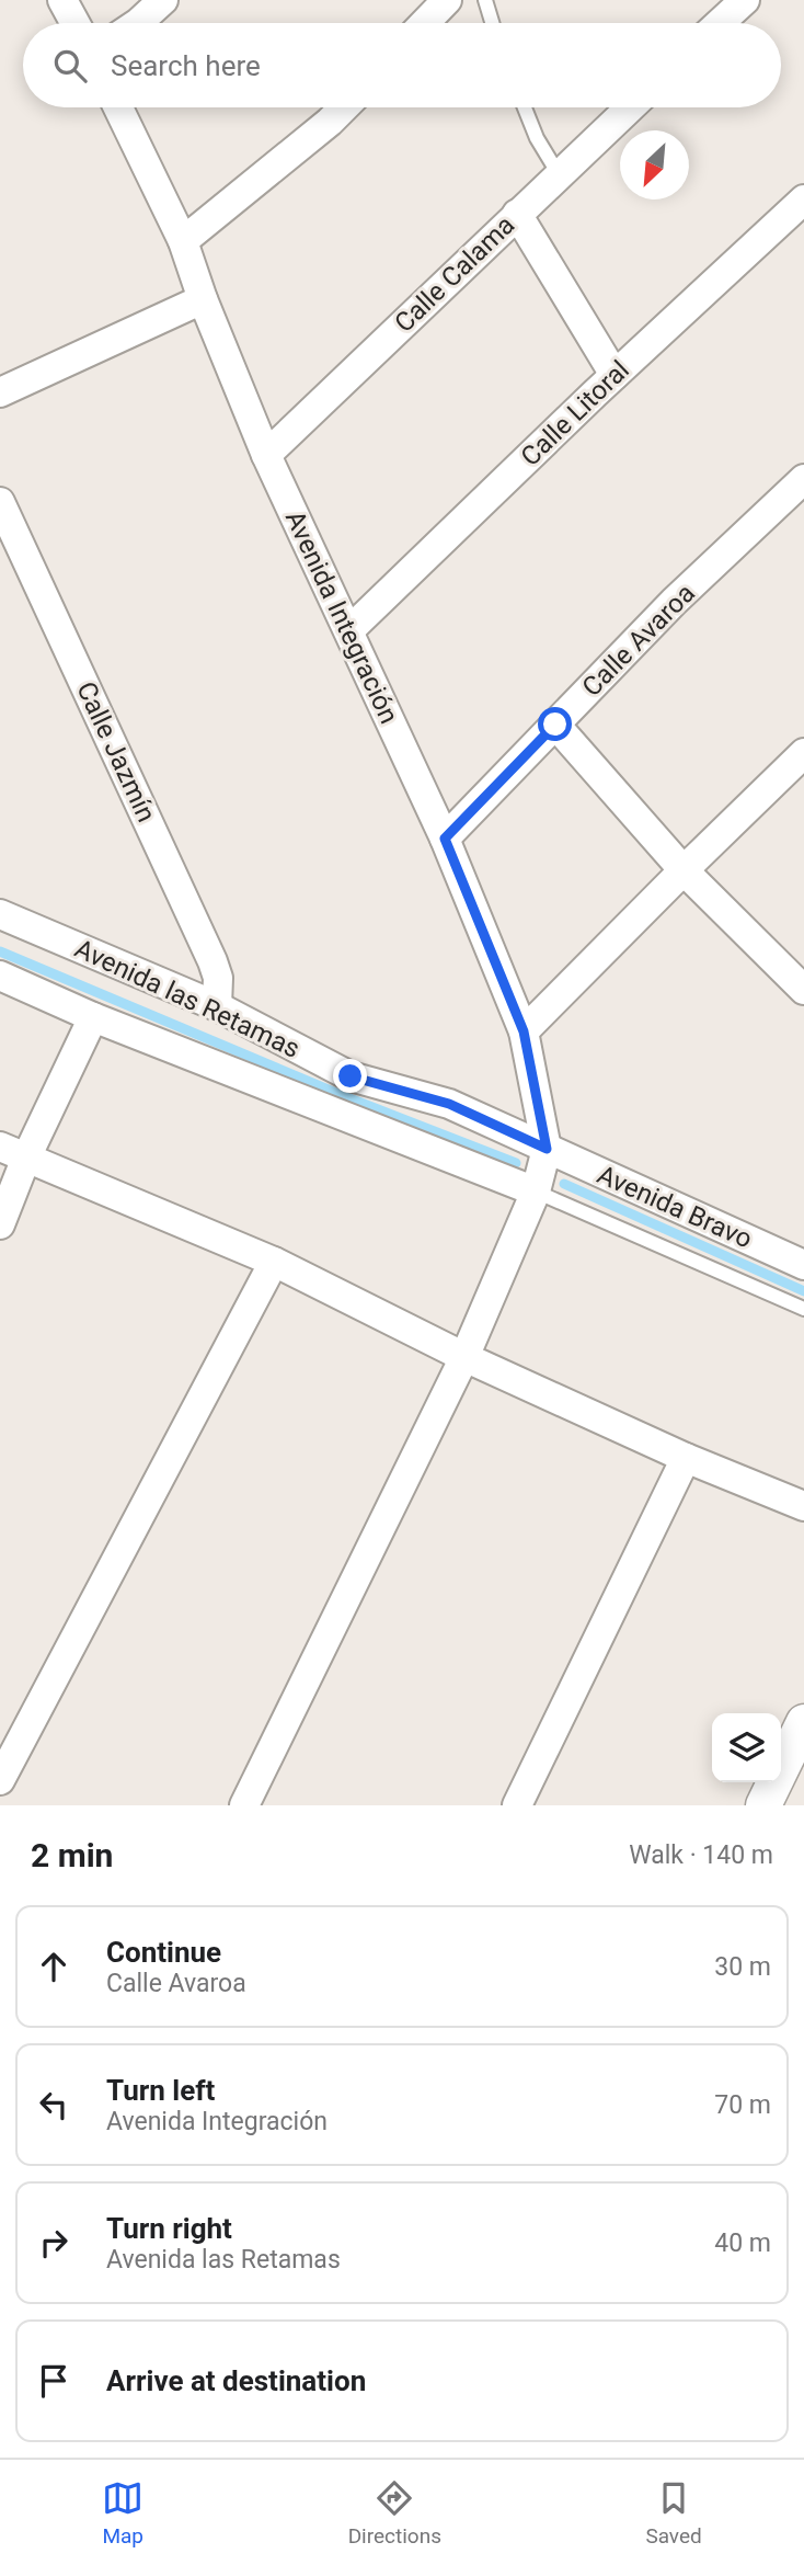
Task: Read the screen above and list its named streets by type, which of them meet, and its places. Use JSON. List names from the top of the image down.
{
  "streets": {
    "street": [
      "Calle Calama",
      "Calle Litoral",
      "Avenida Integración",
      "Calle Avaroa",
      "Calle Jazmín",
      "Avenida las Retamas",
      "Avenida Bravo"
    ]
  },
  "crossings": [
    ["Calle Calama", "Avenida Integración"],
    ["Calle Litoral", "Avenida Integración"],
    ["Avenida Integración", "Calle Avaroa"],
    ["Avenida Integración", "Avenida las Retamas"],
    ["Avenida Integración", "Avenida Bravo"],
    ["Calle Jazmín", "Avenida las Retamas"],
    ["Avenida las Retamas", "Avenida Bravo"]
  ],
  "north": "bottom left",
  "page": {
    "search": "Search here",
    "heading": ["2 min", "Walk · 140 m"],
    "list": [
      ["Continue", "Calle Avaroa", "30 m"],
      ["Turn left", "Avenida Integración", "70 m"],
      ["Turn right", "Avenida las Retamas", "40 m"],
      "Arrive at destination"
    ],
    "nav": ["Map", "Directions", "Saved"]
  }
}
